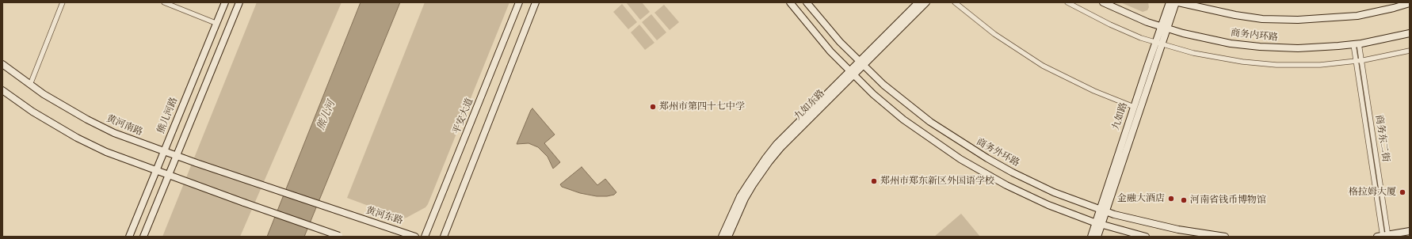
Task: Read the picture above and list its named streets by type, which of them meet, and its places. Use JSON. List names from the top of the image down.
{
  "streets": {
    "street": [
      "商务内环路",
      "九如东路",
      "熊儿河路",
      "平安大道",
      "九如路",
      "黄河南路",
      "商务东二街",
      "商务外环路",
      "黄河东路"
    ]
  },
  "crossings": [
    ["商务内环路", "九如路"],
    ["商务内环路", "商务东二街"],
    ["九如东路", "商务外环路"],
    ["熊儿河路", "黄河南路"],
    ["九如路", "商务外环路"],
    ["黄河南路", "黄河东路"]
  ],
  "water": ["熊儿河"],
  "places": [
    "郑州市第四十七中学",
    "郑州市郑东新区外国语学校",
    "格拉姆大厦",
    "金融大酒店",
    "河南省钱币博物馆"
  ]
}
